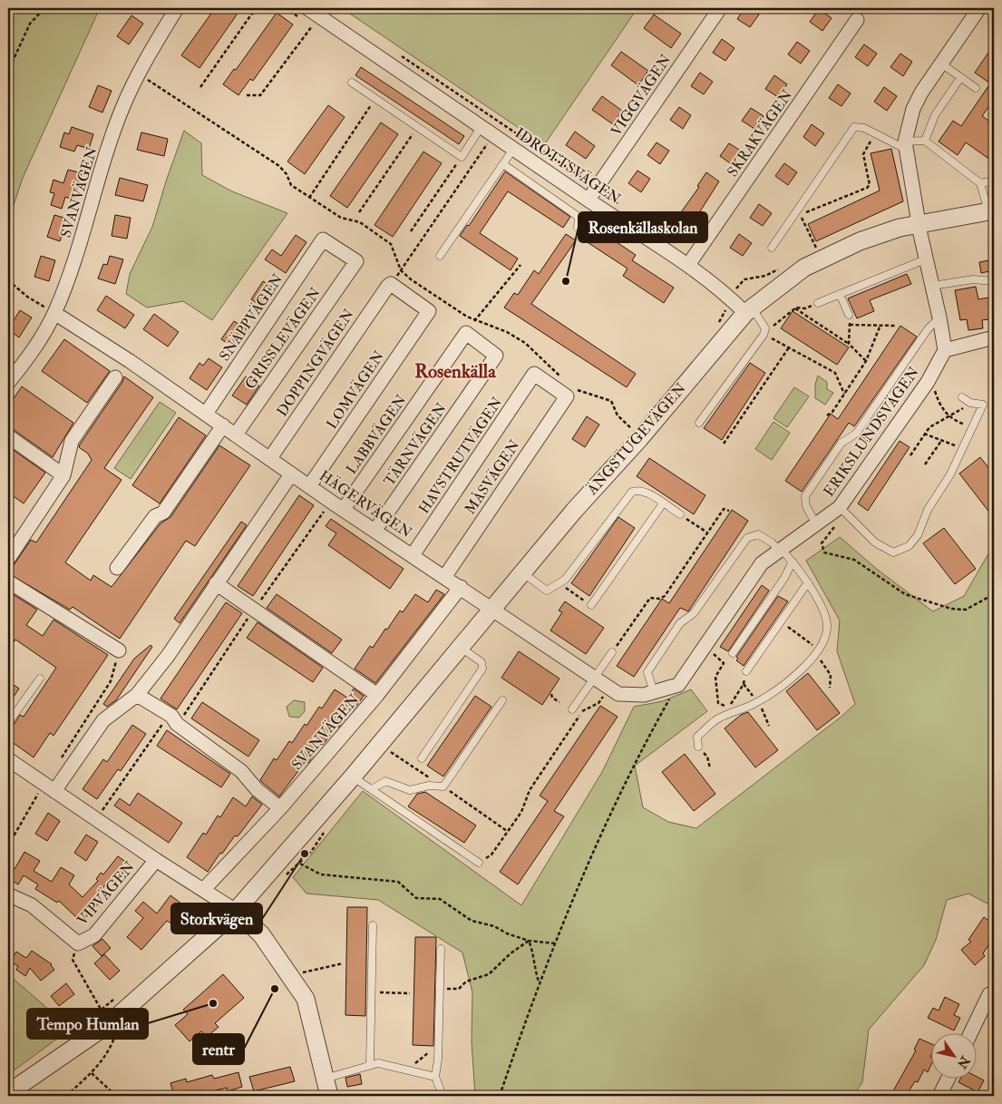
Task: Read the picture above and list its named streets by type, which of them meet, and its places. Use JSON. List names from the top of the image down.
{
  "streets": {
    "street": [
      "VIGGVÄGEN",
      "SKRAKVÄGEN",
      "IDROTTSVÄGEN",
      "SVANVÄGEN",
      "SNÄPPVÄGEN",
      "GRISSLEVÄGEN",
      "DOPPINGVÄGEN",
      "LOMVÄGEN",
      "ERIKSLUNDSVÄGEN",
      "LABBVÄGEN",
      "ÄNGSTUGEVÄGEN",
      "TÄRNVÄGEN",
      "HAVSTRUTVÄGEN",
      "MÅSVÄGEN",
      "HÄGERVÄGEN",
      "VIPVÄGEN"
    ]
  },
  "crossings": [
    ["VIGGVÄGEN", "IDROTTSVÄGEN"],
    ["SKRAKVÄGEN", "IDROTTSVÄGEN"],
    ["IDROTTSVÄGEN", "ÄNGSTUGEVÄGEN"],
    ["SVANVÄGEN", "HÄGERVÄGEN"],
    ["SNÄPPVÄGEN", "GRISSLEVÄGEN"],
    ["SNÄPPVÄGEN", "HÄGERVÄGEN"],
    ["GRISSLEVÄGEN", "HÄGERVÄGEN"],
    ["DOPPINGVÄGEN", "LOMVÄGEN"],
    ["DOPPINGVÄGEN", "HÄGERVÄGEN"],
    ["LOMVÄGEN", "HÄGERVÄGEN"],
    ["LABBVÄGEN", "TÄRNVÄGEN"],
    ["LABBVÄGEN", "HÄGERVÄGEN"],
    ["ÄNGSTUGEVÄGEN", "HÄGERVÄGEN"],
    ["TÄRNVÄGEN", "HÄGERVÄGEN"],
    ["HAVSTRUTVÄGEN", "MÅSVÄGEN"],
    ["HAVSTRUTVÄGEN", "HÄGERVÄGEN"],
    ["MÅSVÄGEN", "HÄGERVÄGEN"]
  ],
  "districts": ["Rosenkälla"],
  "places": [
    "Rosenkällaskolan",
    "Storkvägen",
    "rentr",
    "Tempo Humlan"
  ],
  "north": "bottom right"
}
